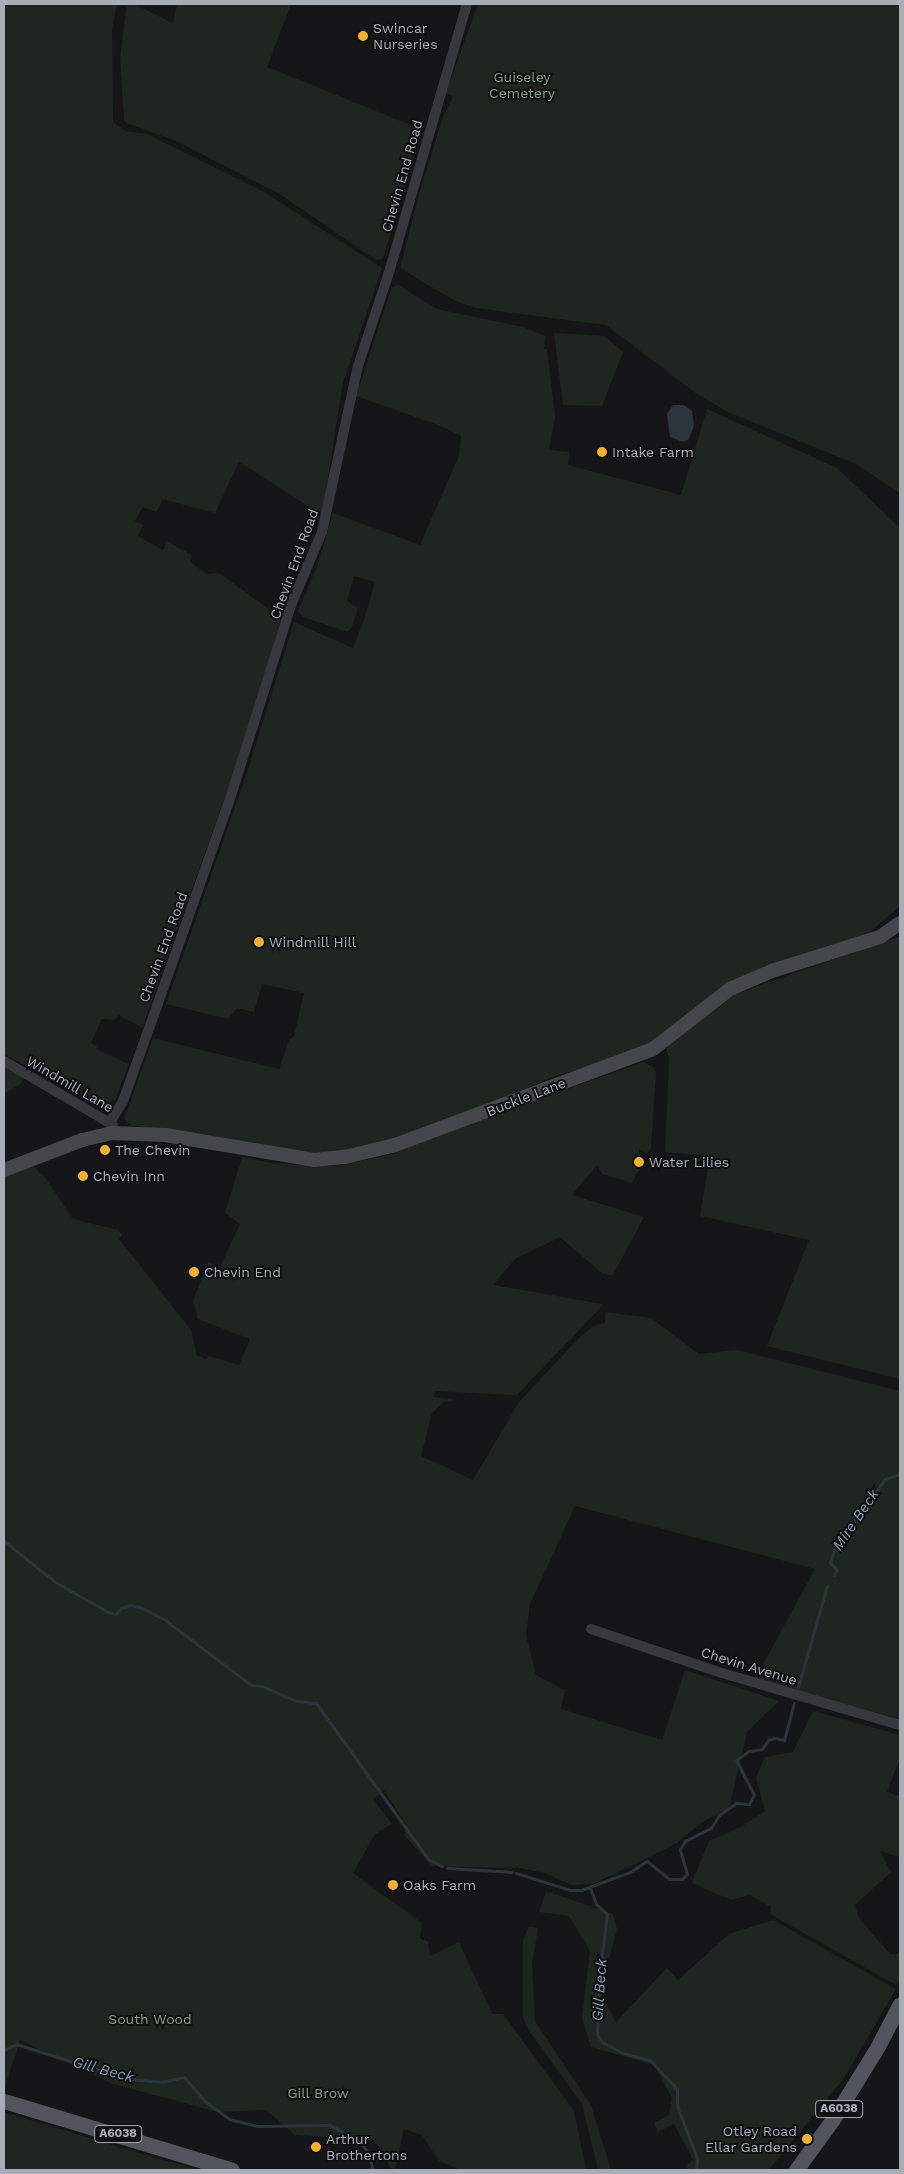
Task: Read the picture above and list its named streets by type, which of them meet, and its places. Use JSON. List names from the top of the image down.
{
  "streets": {
    "main road": ["A6038"],
    "street": [
      "Chevin End Road",
      "Windmill Lane",
      "Buckle Lane",
      "Chevin Avenue"
    ]
  },
  "crossings": [
    ["Chevin End Road", "Windmill Lane"],
    ["Windmill Lane", "Buckle Lane"]
  ],
  "water": ["Mire Beck", "Gill Beck"],
  "parks": ["Guiseley Cemetery", "South Wood", "Gill Brow"],
  "places": [
    "Swincar Nurseries",
    "Intake Farm",
    "Windmill Hill",
    "The Chevin",
    "Water Lilies",
    "Chevin Inn",
    "Chevin End",
    "Oaks Farm",
    "Otley Road Ellar Gardens",
    "Arthur Brothertons"
  ]
}
